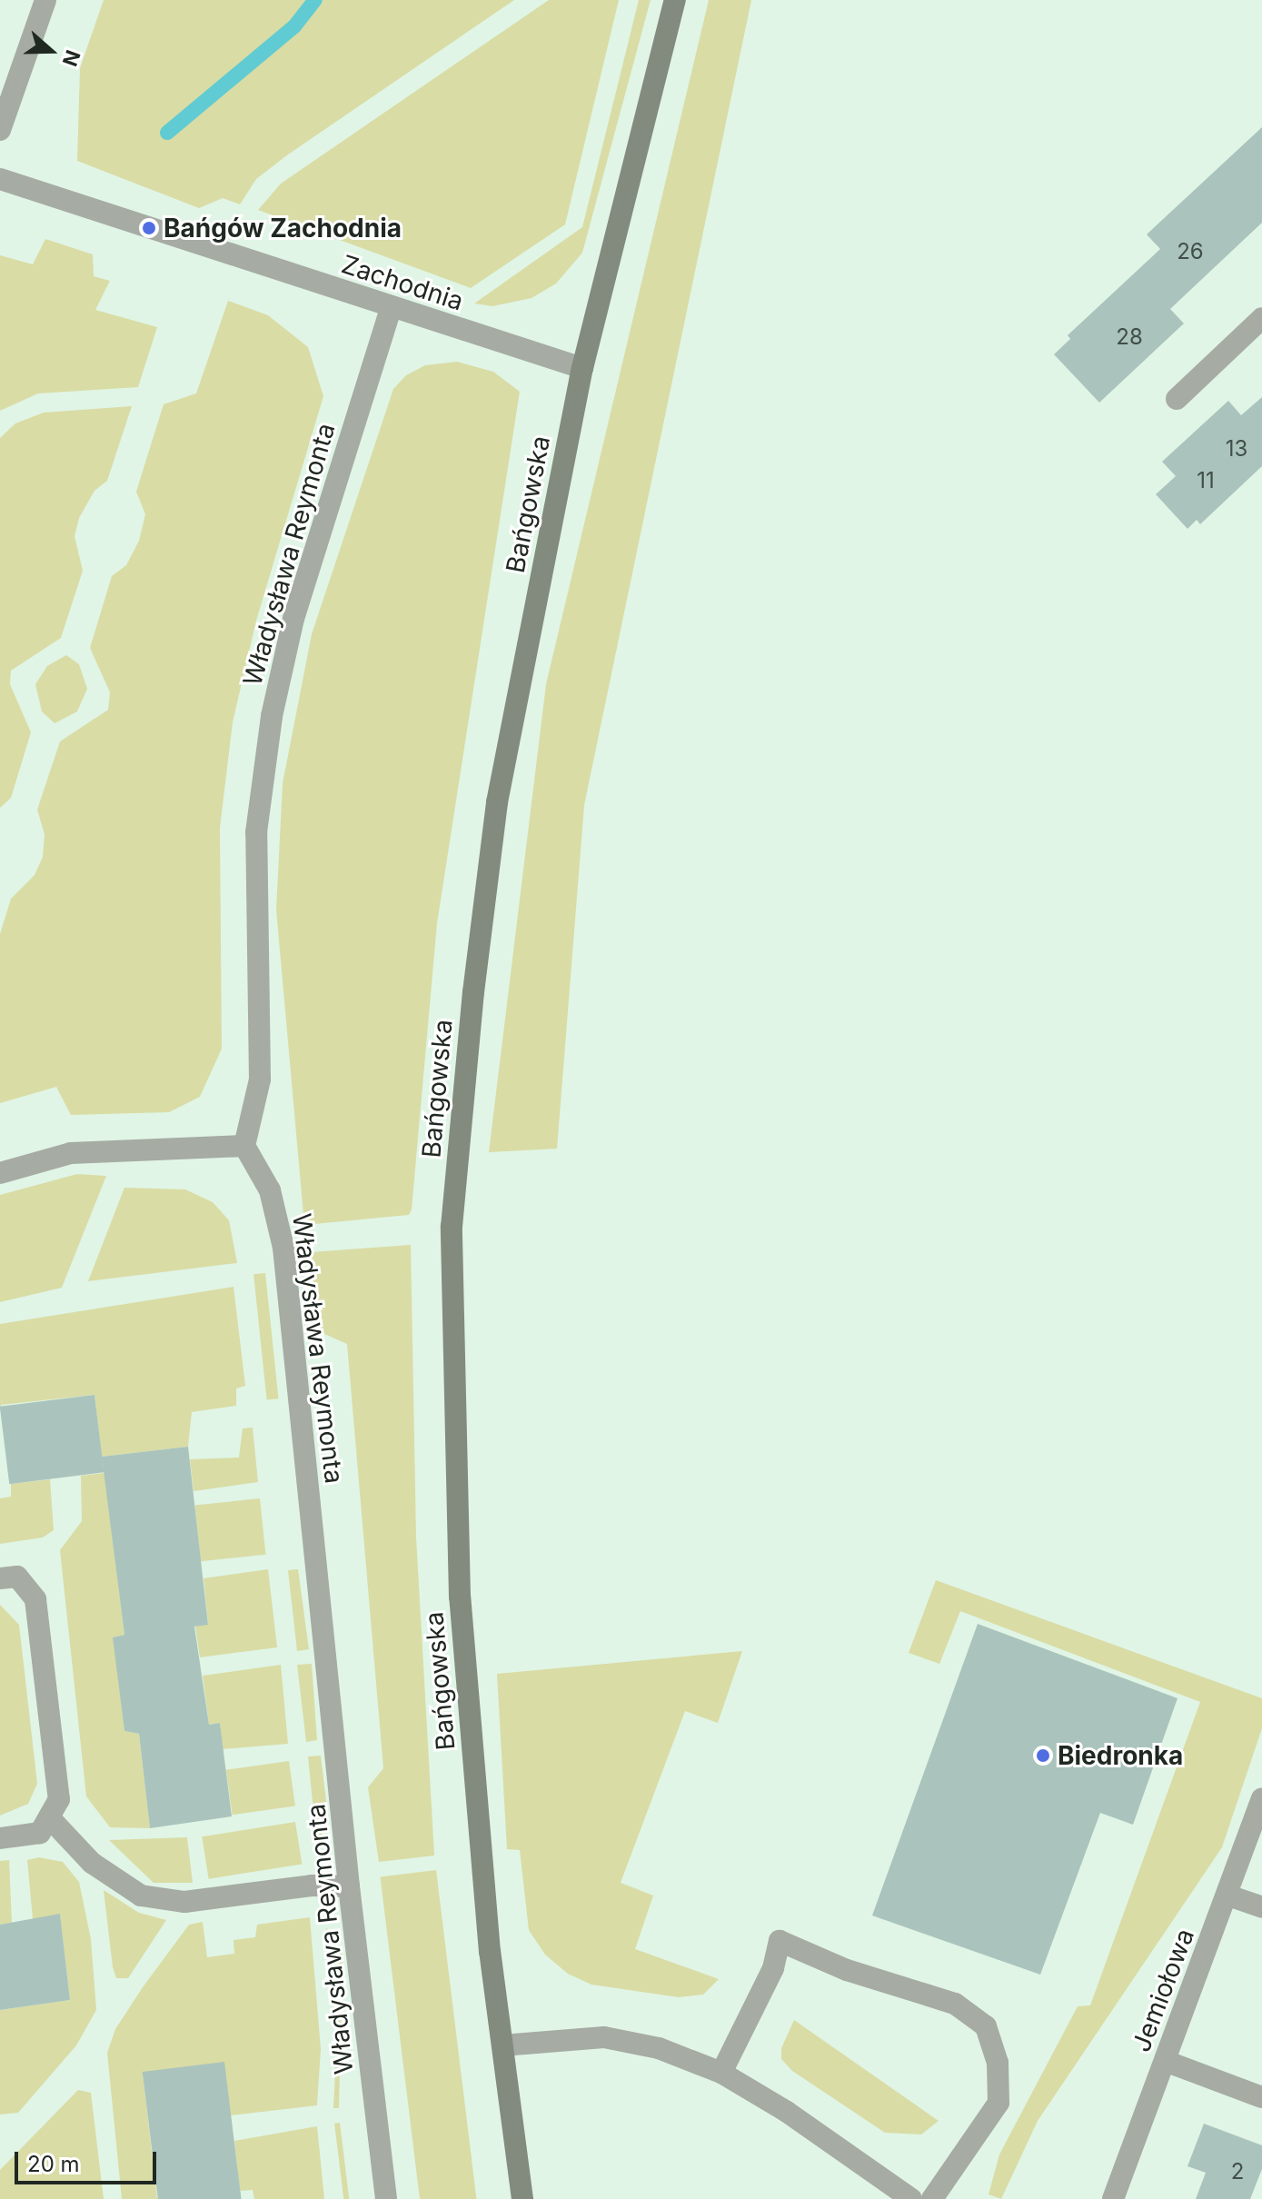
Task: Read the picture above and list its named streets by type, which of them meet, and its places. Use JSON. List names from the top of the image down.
{
  "streets": {
    "street": [
      "Zachodnia",
      "Bańgowska",
      "Władysława Reymonta",
      "Jemiołowa"
    ]
  },
  "crossings": [
    ["Zachodnia", "Bańgowska"],
    ["Zachodnia", "Władysława Reymonta"]
  ],
  "places": ["Bańgów Zachodnia", "Biedronka"],
  "house_numbers": [
    "26",
    "28",
    "13",
    "11",
    "2"
  ],
  "scale_bar": "20 m",
  "north": "right"
}
